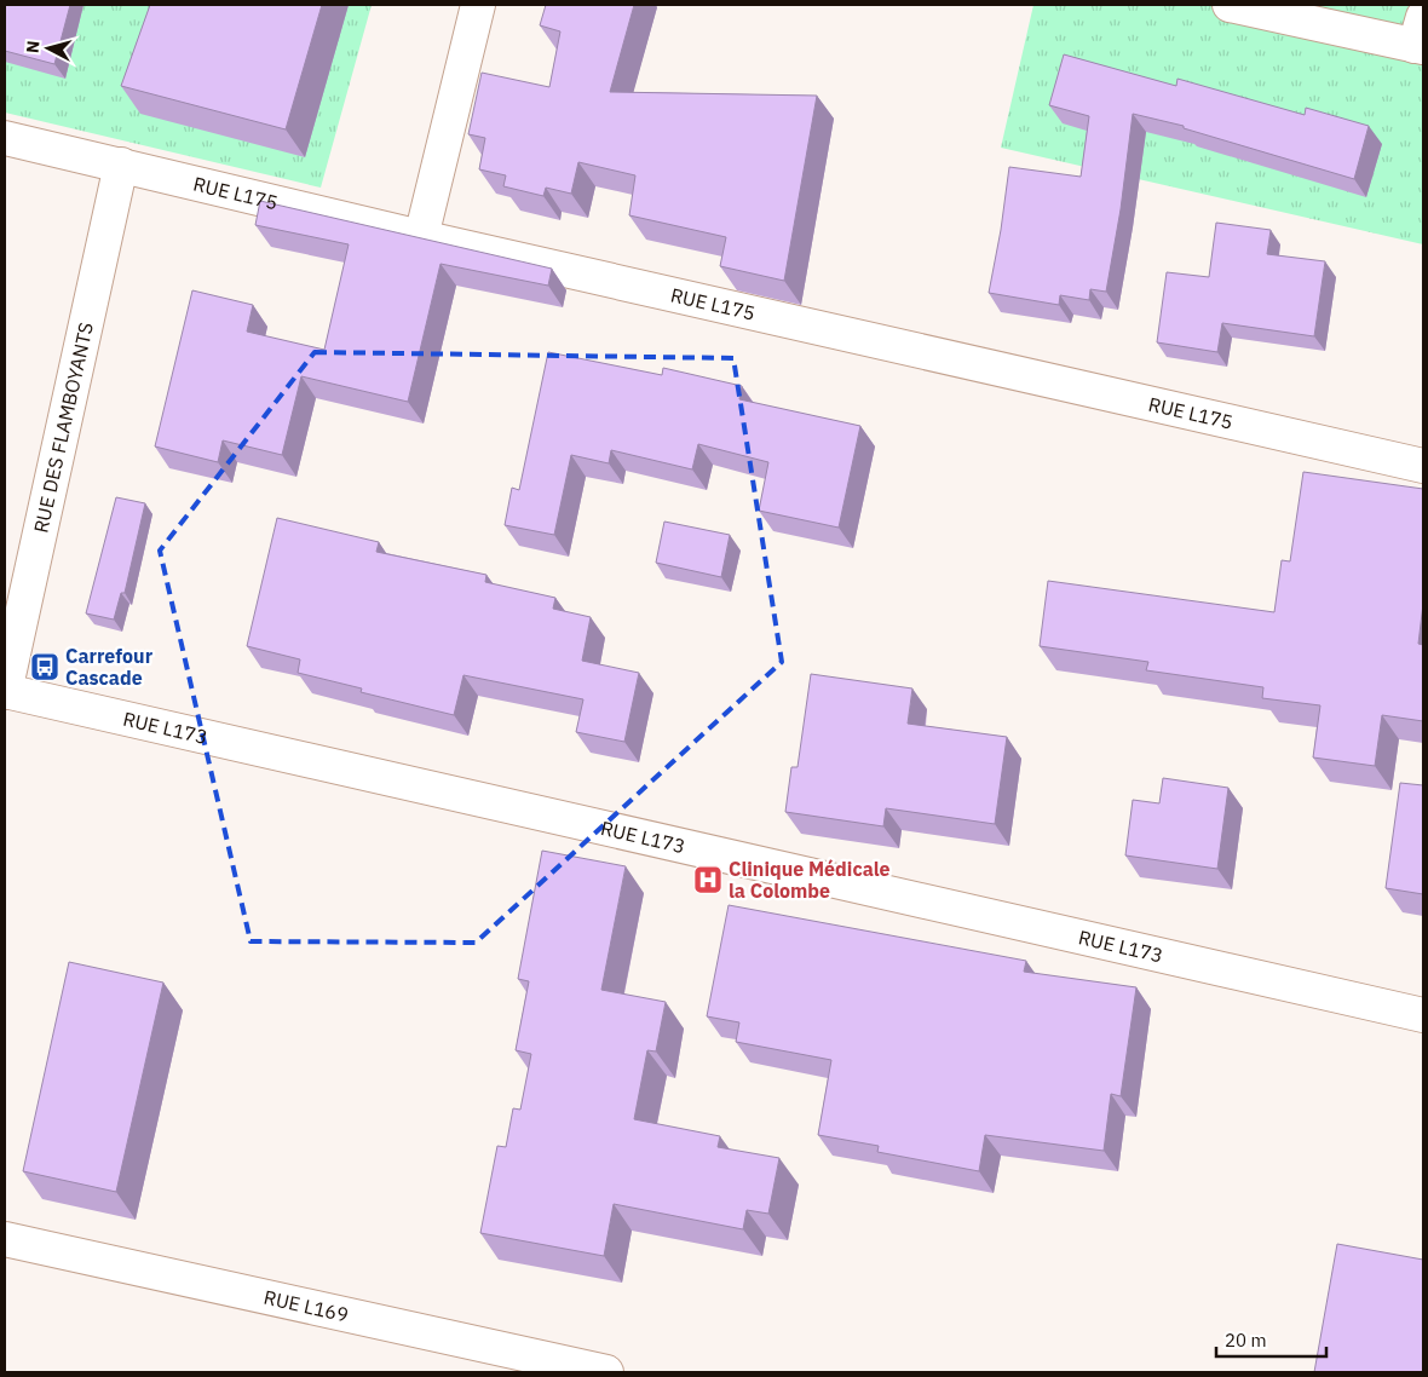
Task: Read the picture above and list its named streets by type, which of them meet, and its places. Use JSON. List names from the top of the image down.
{
  "streets": {
    "street": [
      "RUE L175",
      "RUE DES FLAMBOYANTS",
      "RUE L173",
      "RUE L169"
    ]
  },
  "crossings": [
    ["RUE L175", "RUE DES FLAMBOYANTS"],
    ["RUE DES FLAMBOYANTS", "RUE L173"]
  ],
  "places": {
    "bus stop": ["Carrefour Cascade"],
    "hospital": ["Clinique Médicale la Colombe"]
  },
  "scale_bar": "20 m",
  "north": "left"
}
